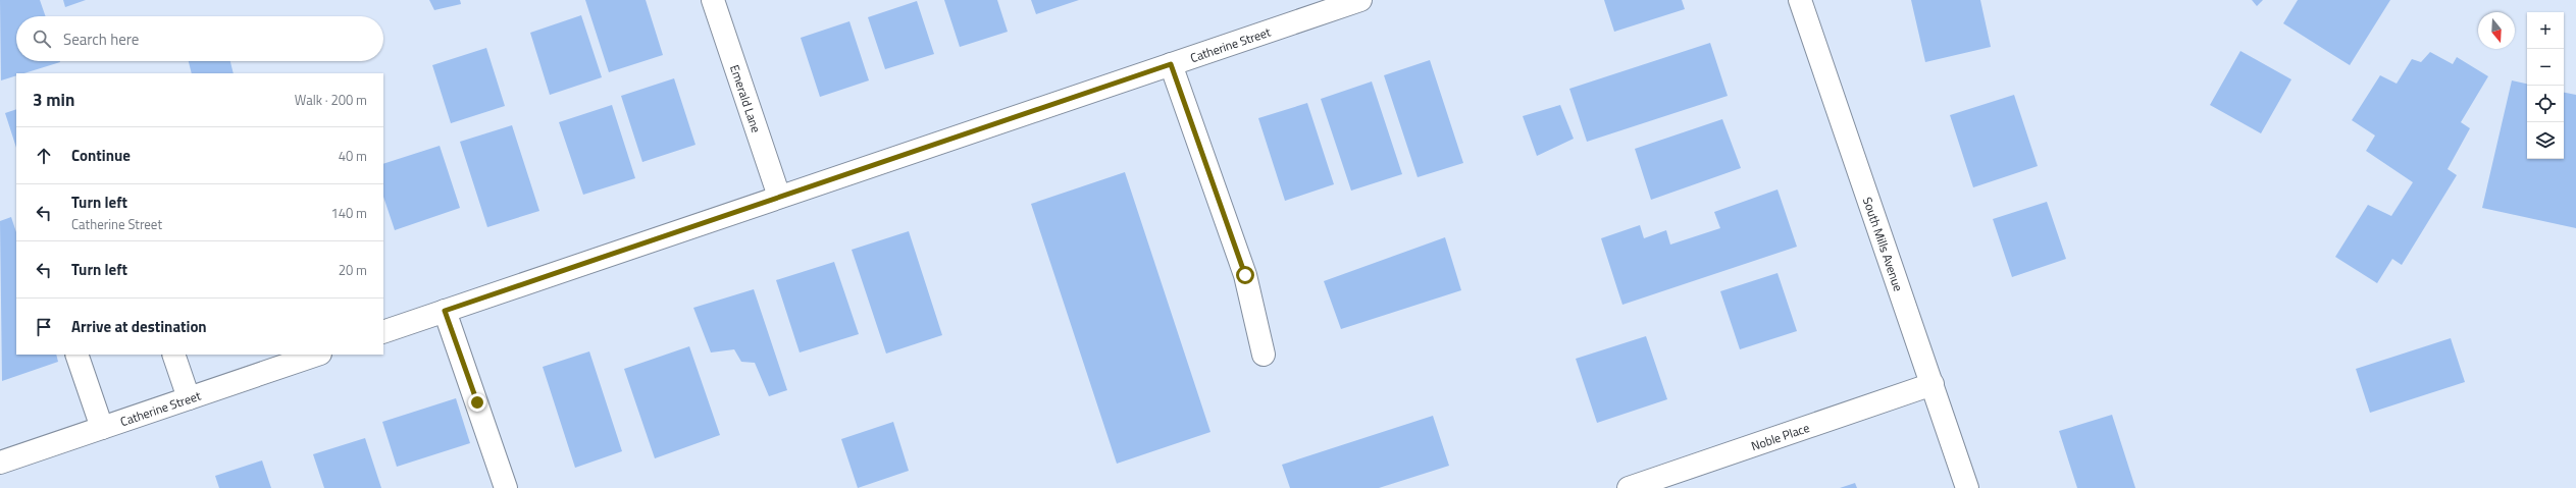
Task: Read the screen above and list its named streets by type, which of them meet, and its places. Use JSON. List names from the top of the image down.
{
  "streets": {
    "street": [
      "Catherine Street",
      "Emerald Lane",
      "South Mills Avenue",
      "Noble Place"
    ]
  },
  "crossings": [
    ["Catherine Street", "Emerald Lane"],
    ["South Mills Avenue", "Noble Place"]
  ],
  "north": "bottom",
  "page": {
    "map_buttons": ["+", "−"],
    "search": "Search here",
    "heading": ["3 min", "Walk · 200 m"],
    "list": [
      ["Continue", "40 m"],
      ["Turn left", "Catherine Street", "140 m"],
      ["Turn left", "20 m"],
      "Arrive at destination"
    ]
  }
}
